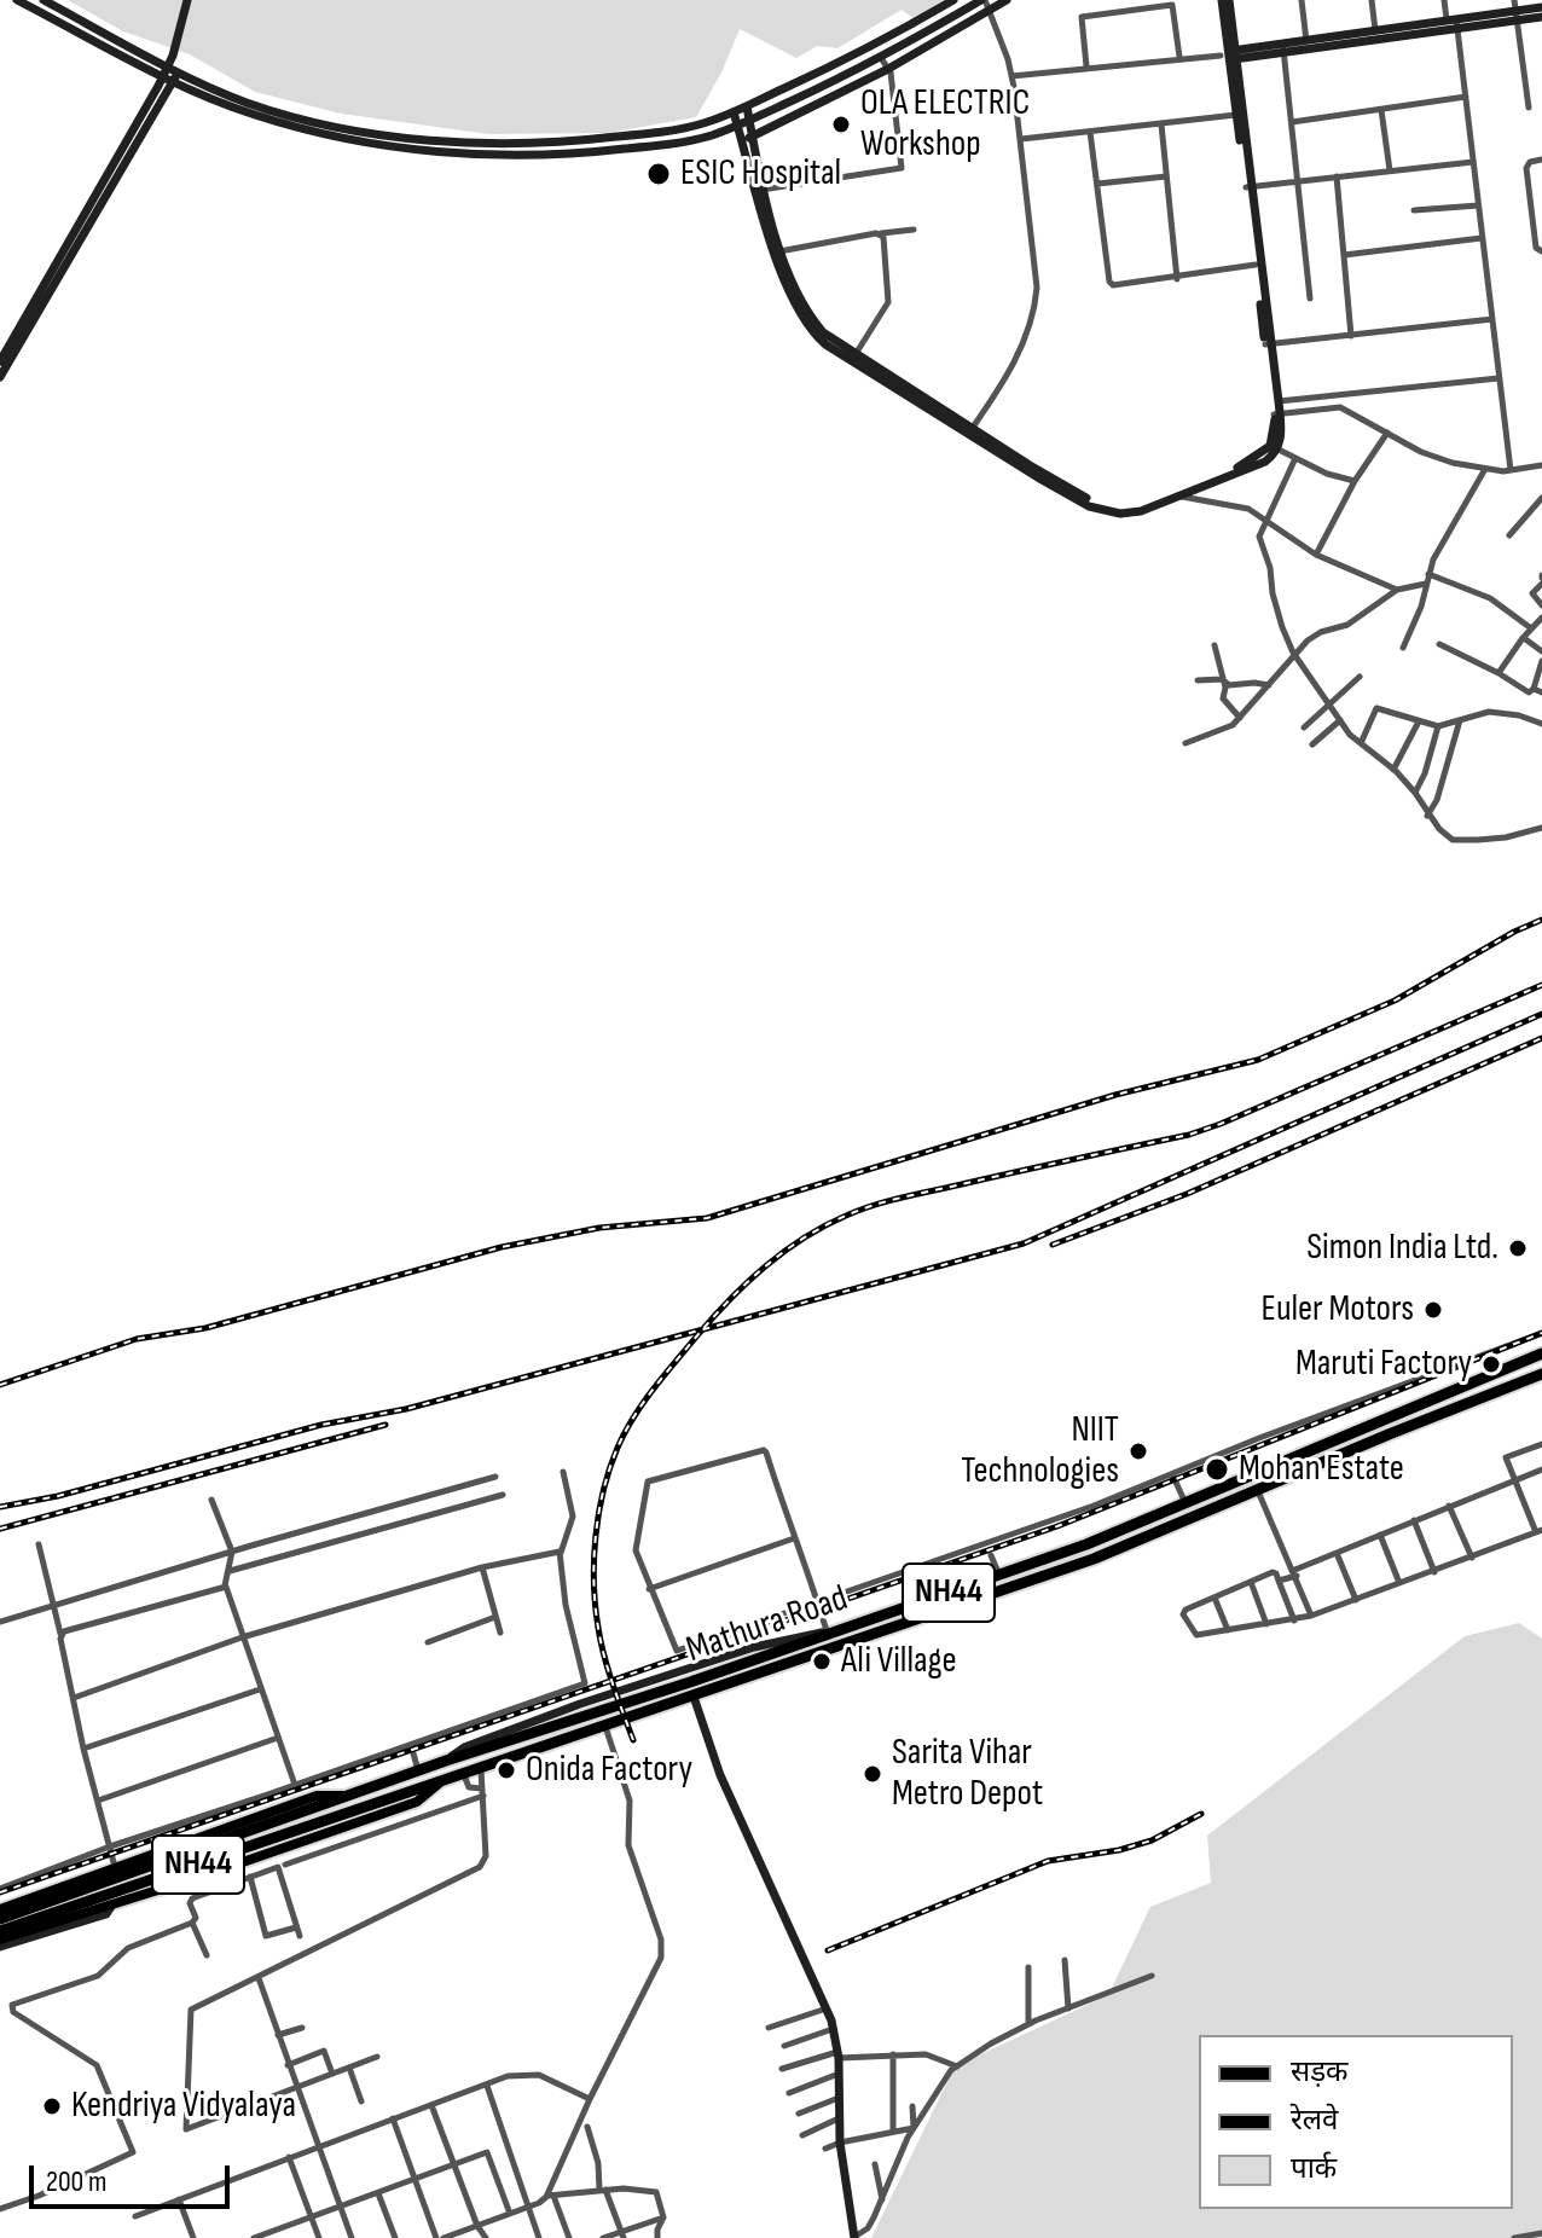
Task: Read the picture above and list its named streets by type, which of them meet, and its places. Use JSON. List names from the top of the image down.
{
  "streets": {
    "highway": ["NH44", "Mathura Road"]
  },
  "places": [
    "OLA ELECTRIC Workshop",
    "ESIC Hospital",
    "Simon India Ltd.",
    "Euler Motors",
    "Maruti Factory",
    "NIIT Technologies",
    "Mohan Estate",
    "Ali Village",
    "Onida Factory",
    "Sarita Vihar Metro Depot",
    "Kendriya Vidyalaya"
  ],
  "legend": ["सड़क", "रेलवे", "पार्क"],
  "scale_bar": "200 m"
}
